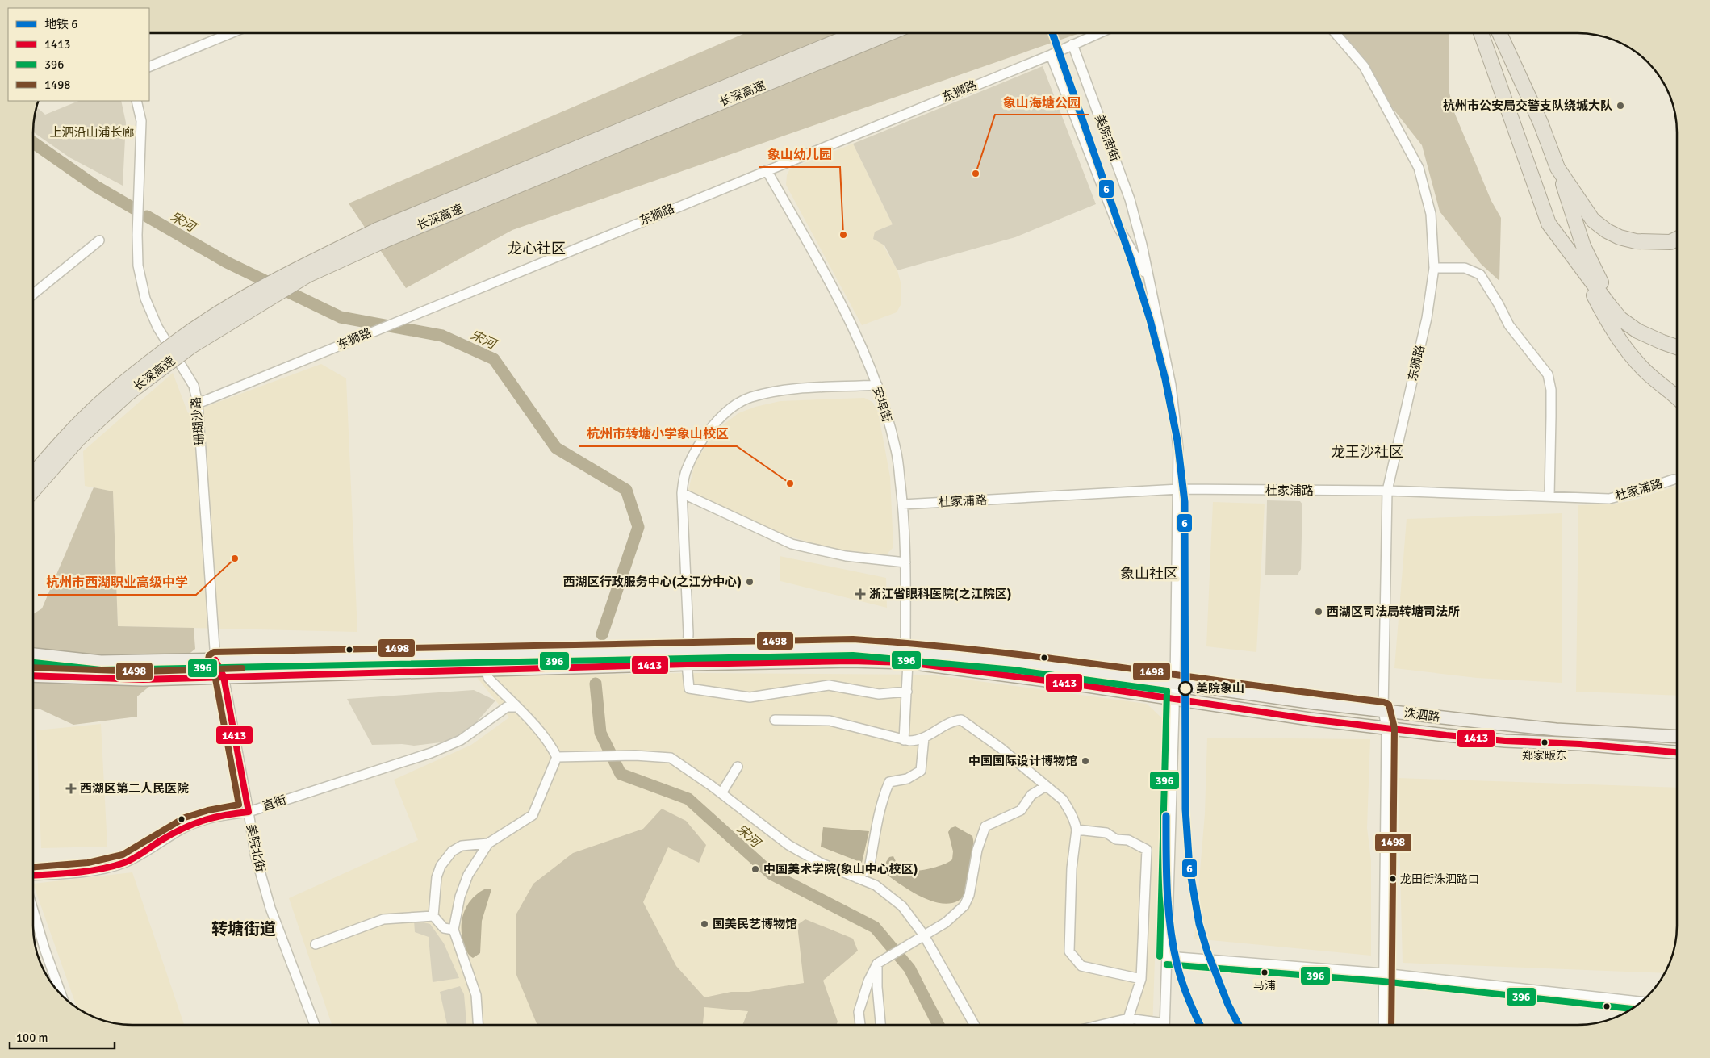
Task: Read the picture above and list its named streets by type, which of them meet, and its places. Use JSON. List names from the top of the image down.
{
  "streets": {
    "highway": ["长深高速"],
    "main road": ["洙泗路"],
    "street": [
      "东狮路",
      "美院南街",
      "安埠街",
      "珊瑚沙路",
      "杜家浦路",
      "直街",
      "美院北街"
    ]
  },
  "crossings": [
    ["东狮路", "美院南街"],
    ["东狮路", "安埠街"],
    ["东狮路", "珊瑚沙路"],
    ["东狮路", "杜家浦路"],
    ["东狮路", "洙泗路"],
    ["美院南街", "杜家浦路"],
    ["美院南街", "洙泗路"],
    ["安埠街", "杜家浦路"],
    ["安埠街", "洙泗路"],
    ["珊瑚沙路", "洙泗路"],
    ["珊瑚沙路", "美院北街"],
    ["洙泗路", "美院北街"],
    ["直街", "美院北街"]
  ],
  "districts": [
    "龙心社区",
    "龙王沙社区",
    "象山社区",
    "转塘街道"
  ],
  "water": ["宋河"],
  "parks": ["上泗沿山浦长廊"],
  "places": {
    "other": [
      "杭州市公安局交警支队绕城大队",
      "象山海塘公园",
      "象山幼儿园",
      "杭州市转塘小学象山校区",
      "杭州市西湖职业高级中学",
      "西湖区行政服务中心(之江分中心)",
      "西湖区司法局转塘司法所",
      "美院象山",
      "郑家畈东",
      "中国国际设计博物馆",
      "中国美术学院(象山中心校区)",
      "龙田街洙泗路口",
      "国美民艺博物馆",
      "马浦"
    ],
    "health": ["浙江省眼科医院(之江院区)", "西湖区第二人民医院"]
  },
  "lines": [
    "metro line 6",
    "transit line 1498",
    "transit line 396",
    "transit line 1413"
  ],
  "legend": [
    "地铁 6",
    "1413",
    "396",
    "1498"
  ],
  "scale_bar": "100 m"
}
